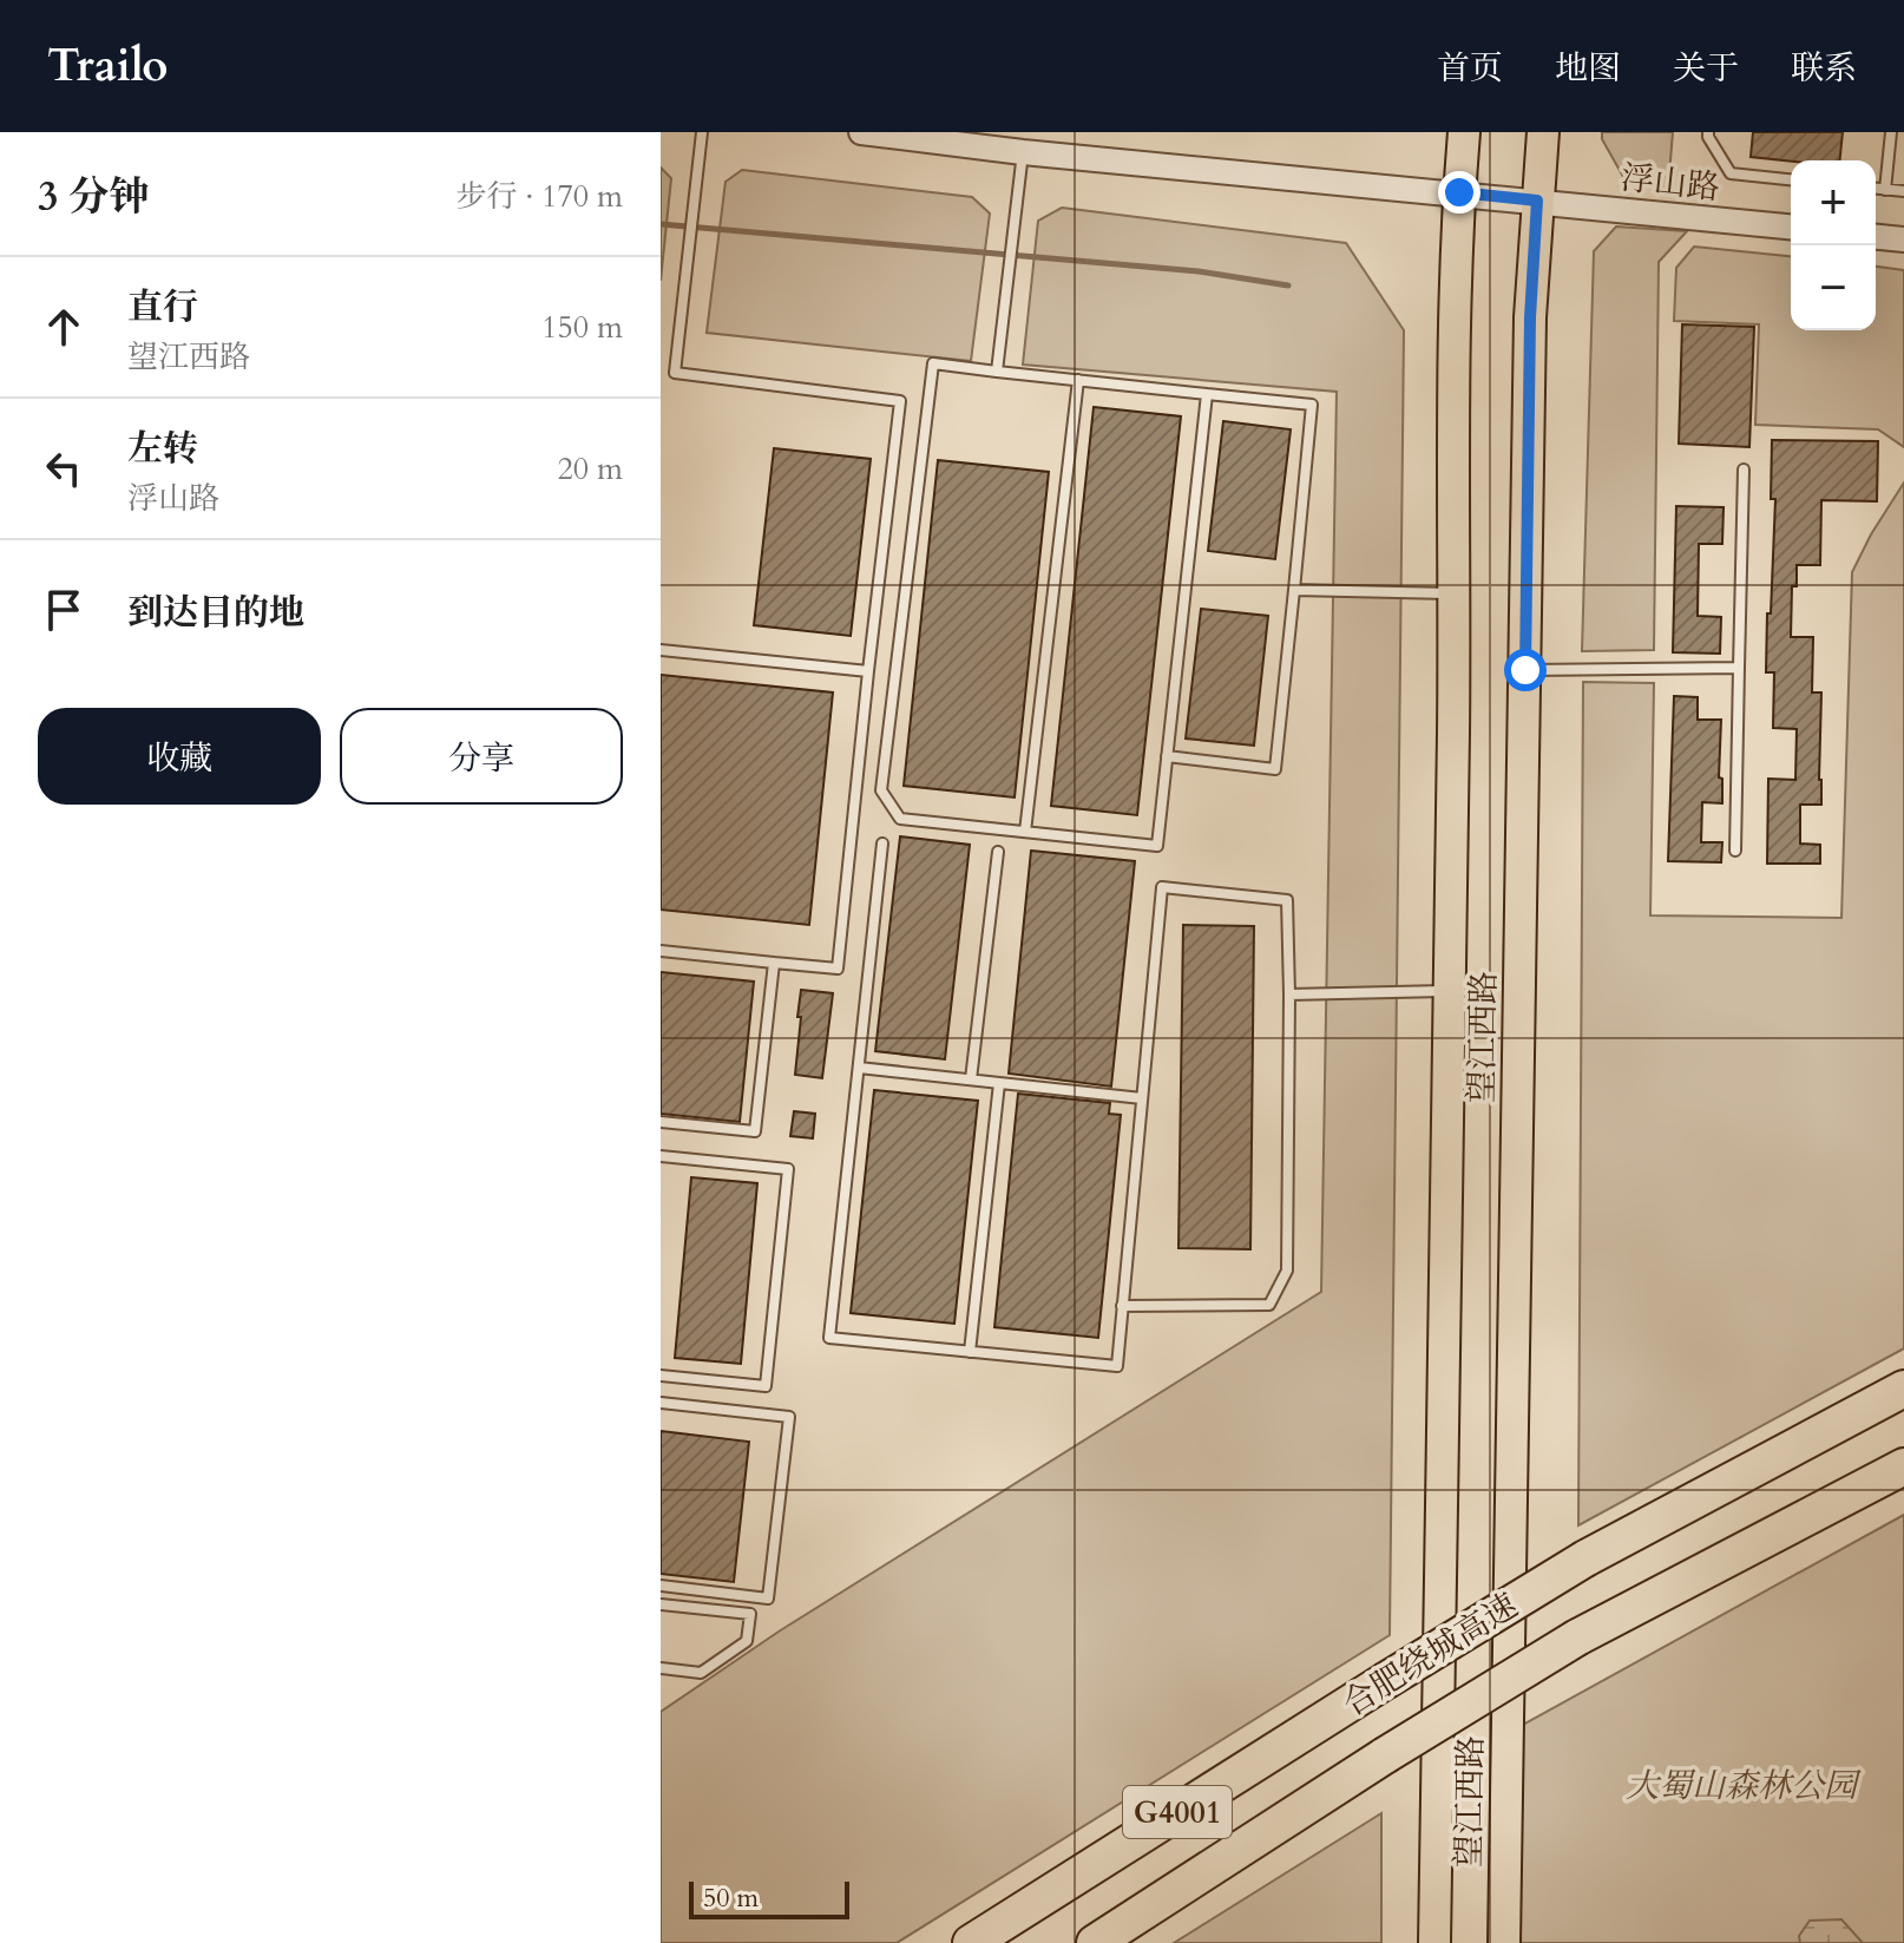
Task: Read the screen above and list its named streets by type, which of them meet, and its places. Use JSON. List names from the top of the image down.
{
  "streets": {
    "highway": ["合肥绕城高速", "G4001"],
    "main road": ["望江西路"],
    "street": ["浮山路"]
  },
  "crossings": [
    ["浮山路", "望江西路"]
  ],
  "parks": ["大蜀山森林公园"],
  "scale_bar": "50 m",
  "page": {
    "header": "Trailo",
    "nav": [
      "首页",
      "地图",
      "关于",
      "联系"
    ],
    "heading": ["3 分钟", "步行 · 170 m"],
    "map_buttons": ["+", "−"],
    "list": [
      ["直行", "望江西路", "150 m"],
      ["左转", "浮山路", "20 m"],
      "到达目的地"
    ],
    "buttons": ["收藏", "分享"],
    "scale": "50 m"
  }
}
